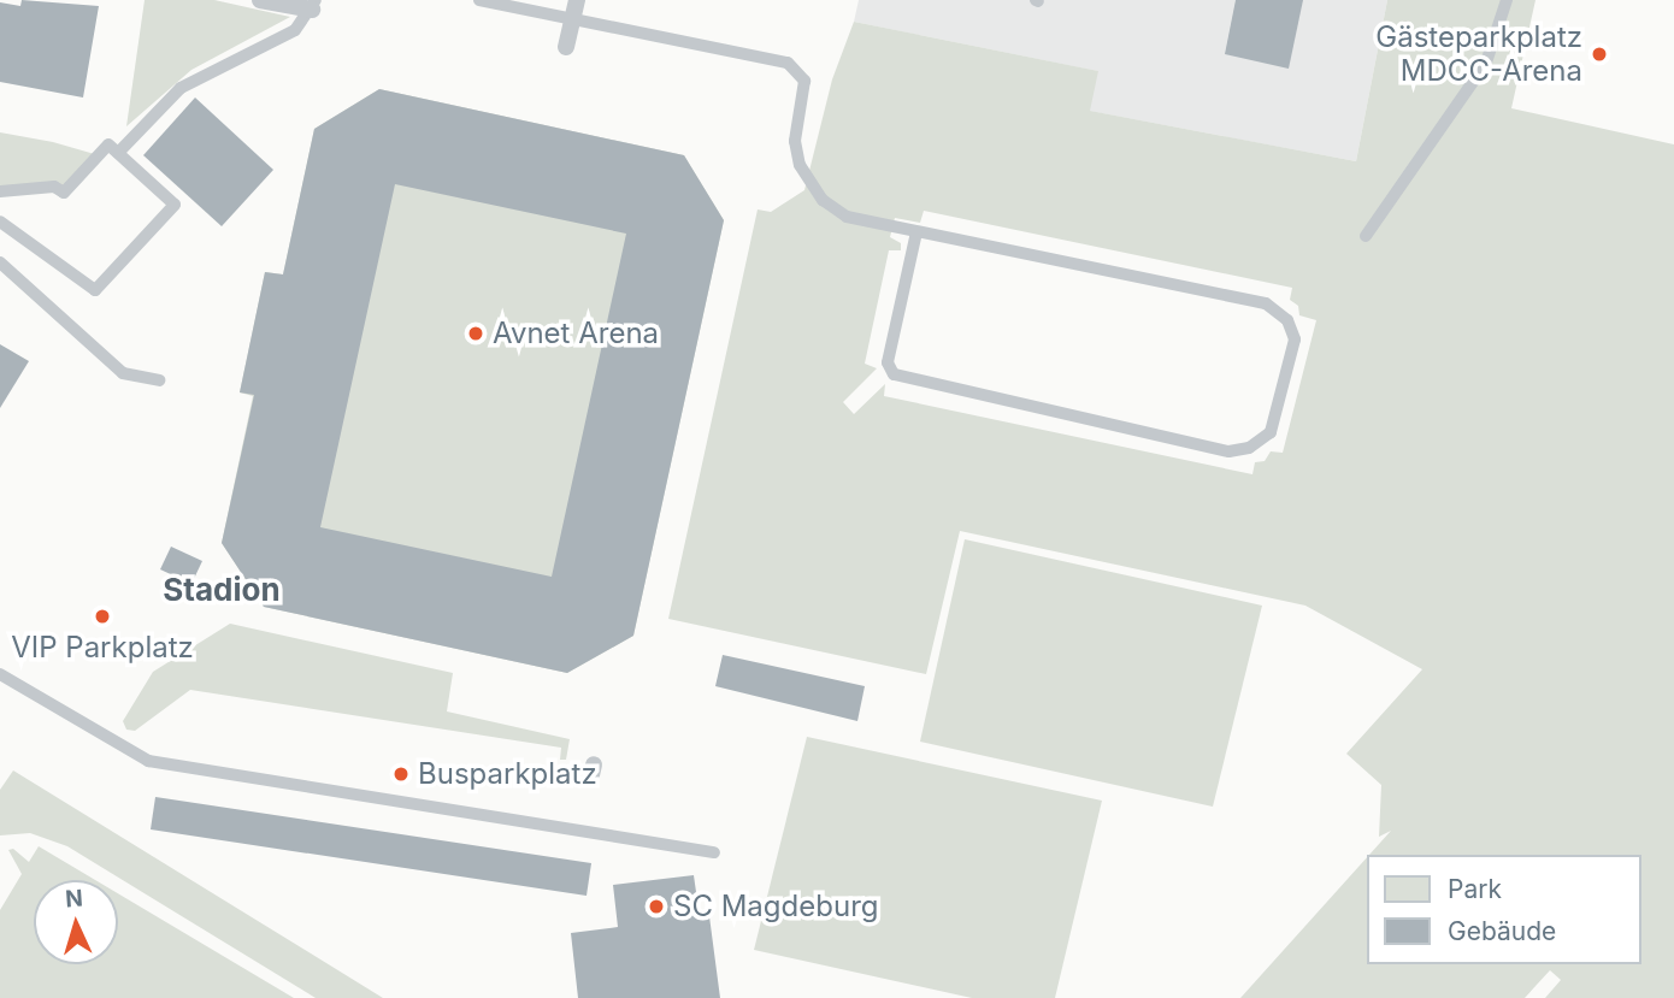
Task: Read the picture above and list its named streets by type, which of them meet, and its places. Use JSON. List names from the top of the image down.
{
  "districts": ["Stadion"],
  "places": [
    "Gästeparkplatz MDCC-Arena",
    "Avnet Arena",
    "VIP Parkplatz",
    "Busparkplatz",
    "SC Magdeburg"
  ],
  "legend": ["Park", "Gebäude"],
  "north": "top"
}
